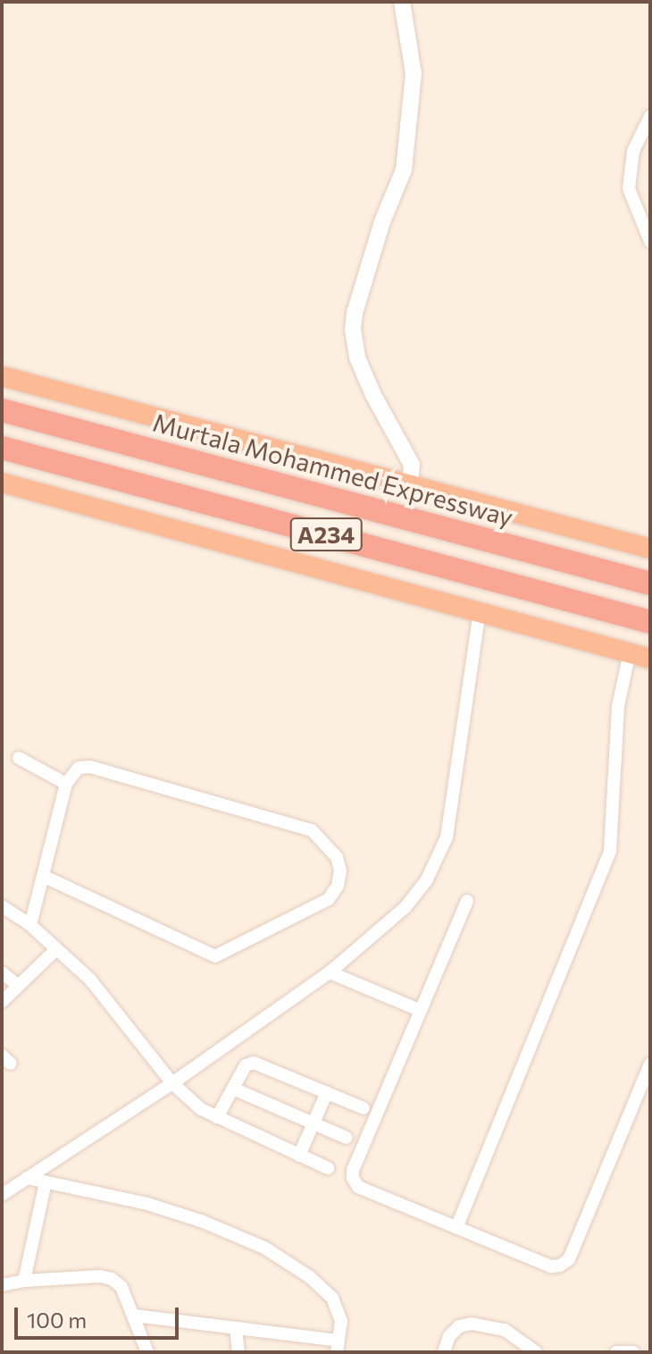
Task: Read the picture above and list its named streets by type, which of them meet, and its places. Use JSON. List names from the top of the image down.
{
  "streets": {
    "highway": ["Murtala Mohammed Expressway", "A234"]
  },
  "scale_bar": "100 m"
}
